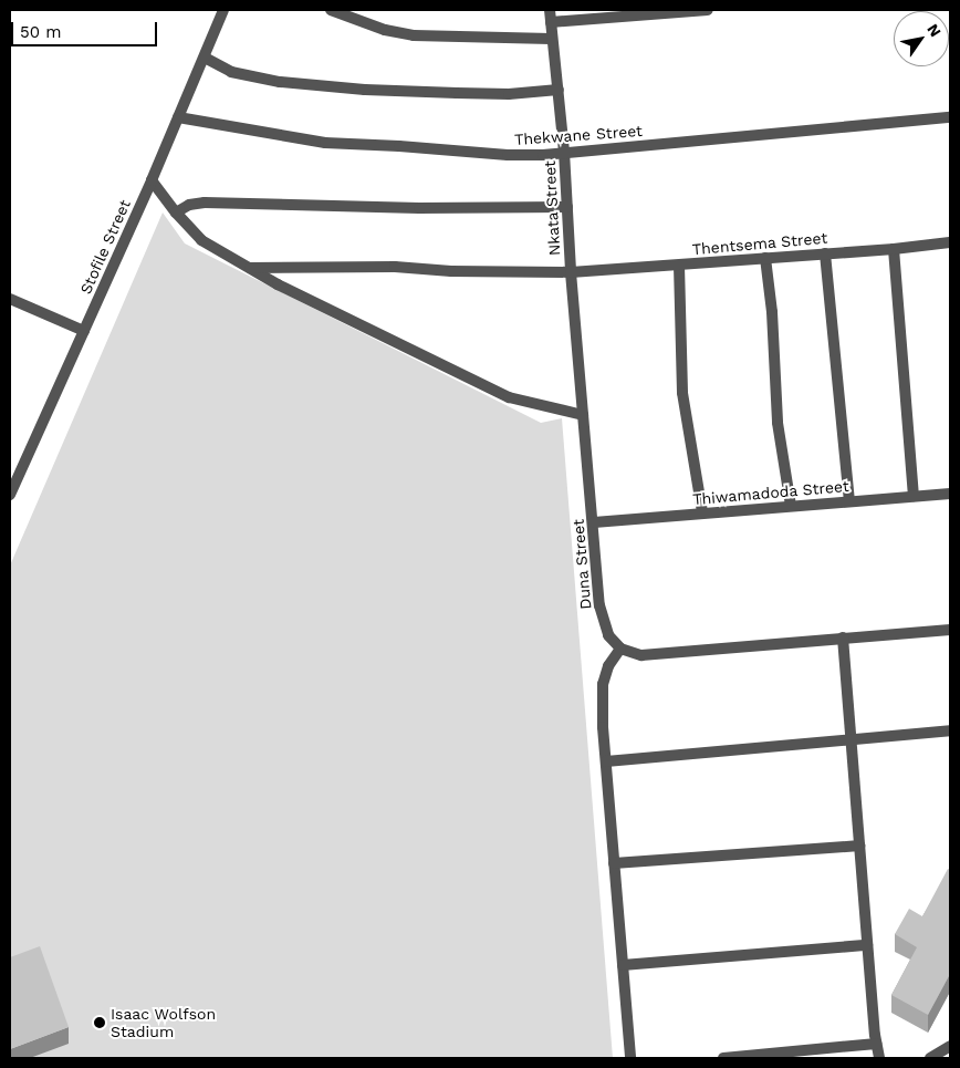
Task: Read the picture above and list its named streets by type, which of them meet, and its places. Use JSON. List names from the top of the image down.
{
  "streets": {
    "street": [
      "Thekwane Street",
      "Nkata Street",
      "Thentsema Street",
      "Stofile Street",
      "Thiwamadoda Street",
      "Duna Street"
    ]
  },
  "crossings": [
    ["Thekwane Street", "Nkata Street"],
    ["Thekwane Street", "Stofile Street"],
    ["Nkata Street", "Thentsema Street"],
    ["Nkata Street", "Duna Street"],
    ["Thentsema Street", "Duna Street"],
    ["Thiwamadoda Street", "Duna Street"]
  ],
  "places": ["Isaac Wolfson Stadium"],
  "scale_bar": "50 m",
  "north": "top right"
}
